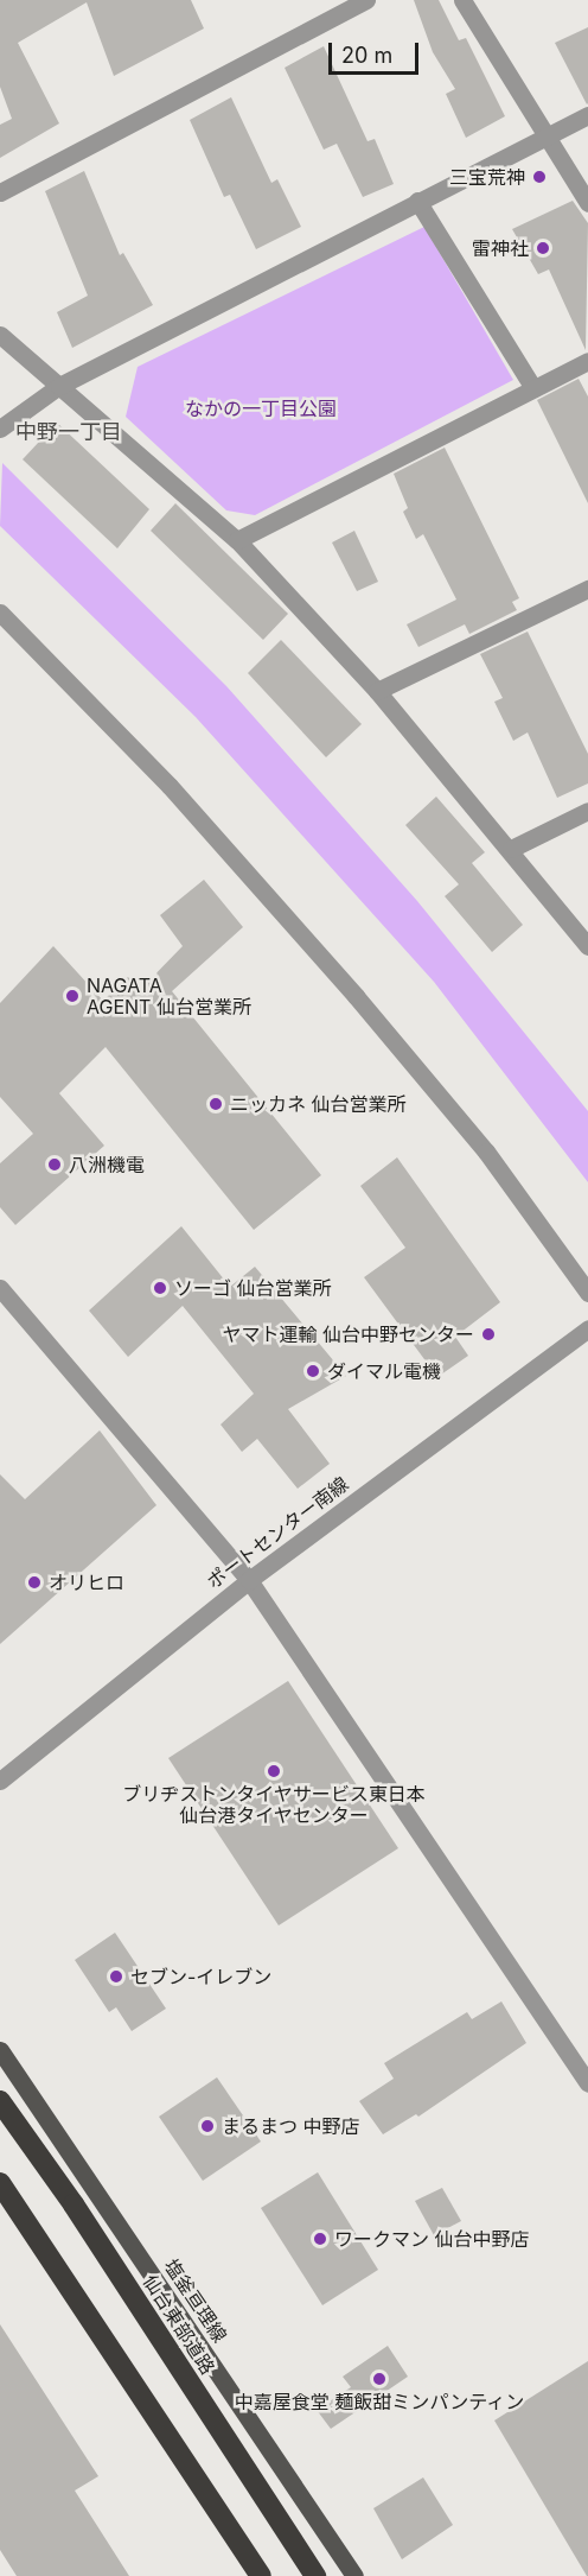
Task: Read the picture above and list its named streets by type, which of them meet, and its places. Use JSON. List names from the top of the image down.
{
  "streets": {
    "highway": ["仙台東部道路"],
    "main road": ["塩釜亘理線"],
    "street": ["ポートセンター南線"]
  },
  "districts": ["中野一丁目"],
  "parks": ["なかの一丁目公園"],
  "places": [
    "三宝荒神",
    "雷神社",
    "NAGATA AGENT 仙台営業所",
    "ニッカネ 仙台営業所",
    "八洲機電",
    "ソーゴ 仙台営業所",
    "ヤマト運輸 仙台中野センター",
    "ダイマル電機",
    "オリヒロ",
    "ブリヂストンタイヤサービス東日本 仙台港タイヤセンター",
    "セブン-イレブン",
    "まるまつ 中野店",
    "ワークマン 仙台中野店",
    "中嘉屋食堂 麺飯甜ミンパンティン"
  ],
  "scale_bar": "20 m"
}
